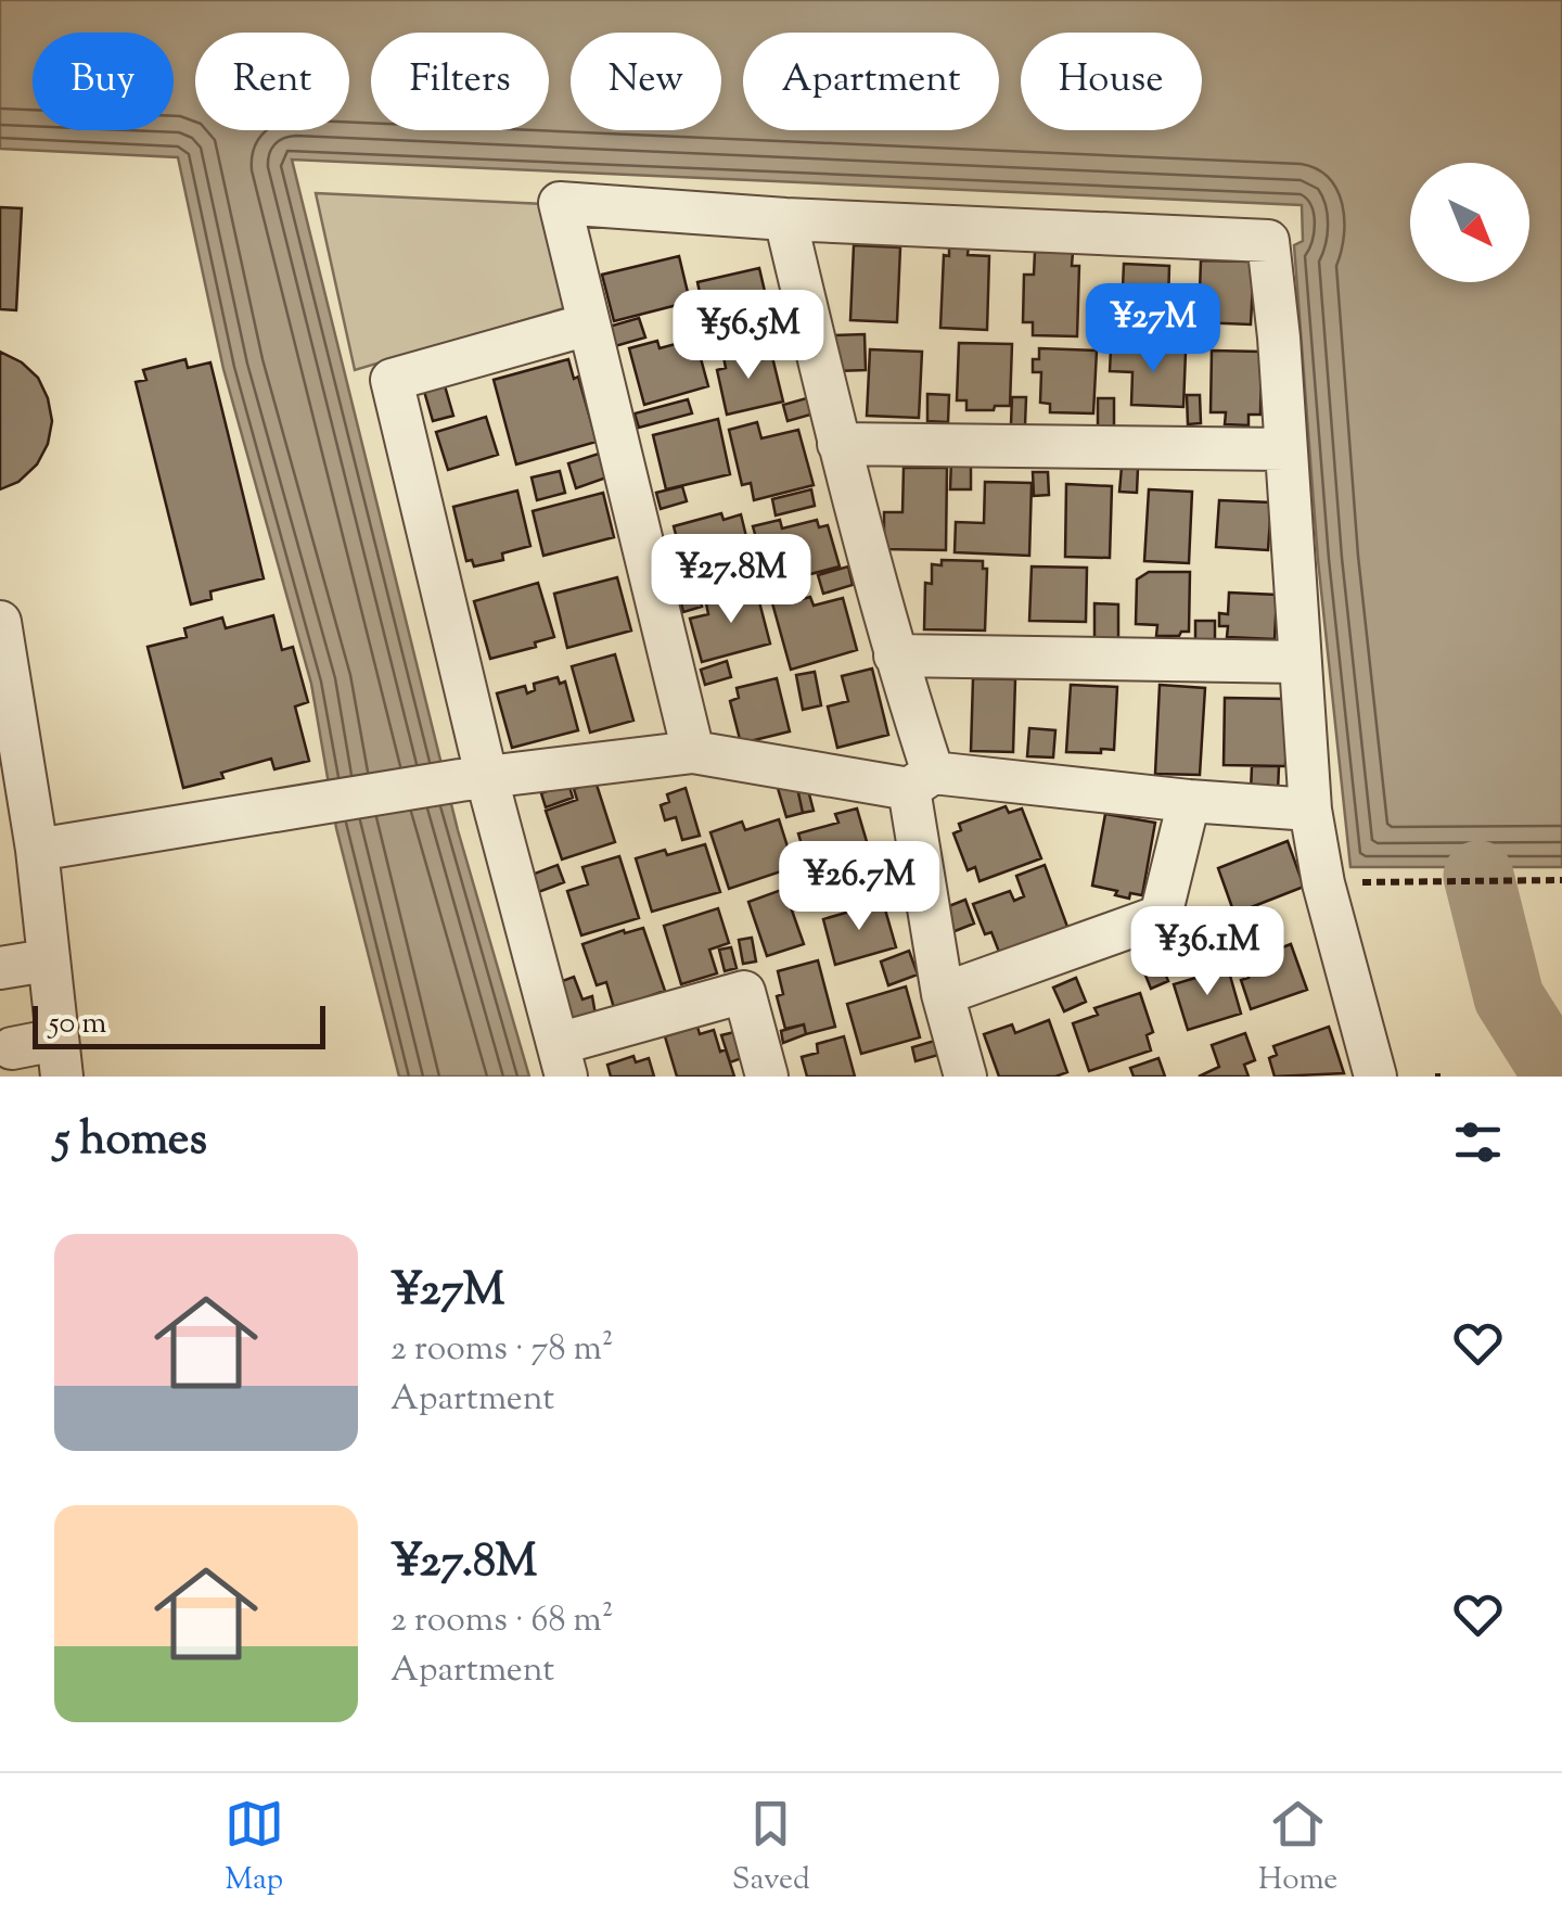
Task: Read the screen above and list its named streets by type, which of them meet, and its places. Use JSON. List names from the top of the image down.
{
  "scale_bar": "50 m",
  "north": "bottom right",
  "page": {
    "chip": [
      "Buy",
      "Rent",
      "Filters",
      "New",
      "Apartment",
      "House"
    ],
    "price": [
      "¥27M",
      "¥56.5M",
      "¥27.8M",
      "¥26.7M",
      "¥36.1M"
    ],
    "scale": "50 m",
    "heading": "5 homes",
    "list": [
      {
        "name": "¥27M",
        "note": "2 rooms · 78 m² · Apartment"
      },
      {
        "name": "¥27.8M",
        "note": "2 rooms · 68 m² · Apartment"
      }
    ],
    "tabs": ["Map", "Saved", "Home"]
  }
}
